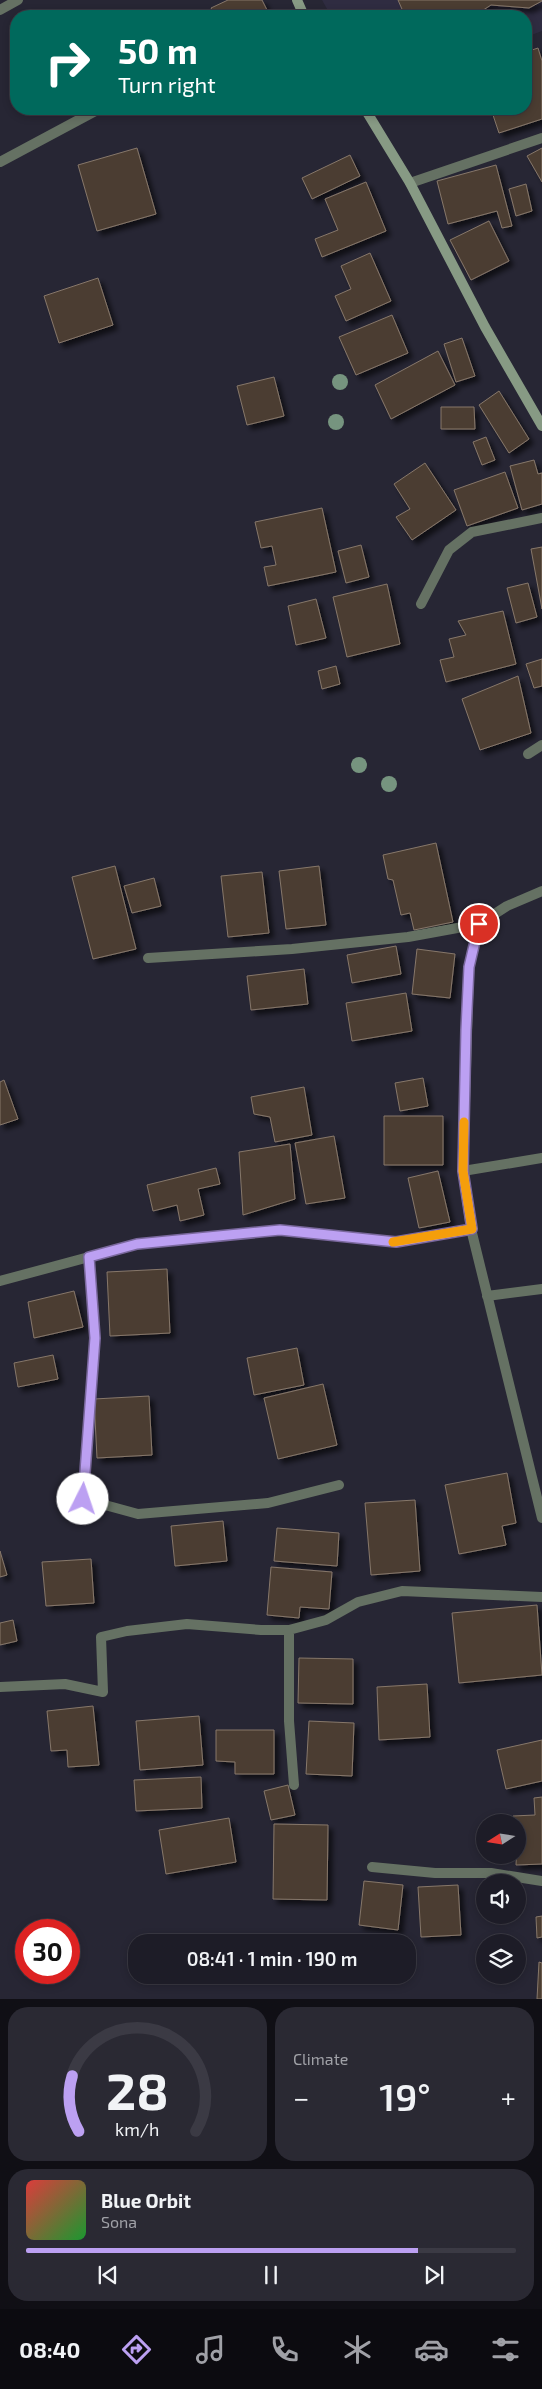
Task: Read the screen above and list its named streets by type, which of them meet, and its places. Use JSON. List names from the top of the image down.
{
  "north": "left",
  "page": {
    "turn": ["50 m", "Turn right"],
    "limit": "30",
    "trip": "08:41 · 1 min · 190 m",
    "tile": "Climate",
    "heat": ["−", "19°", "+"],
    "song": ["Blue Orbit", "Sona"],
    "tabs": "08:40",
    "gauge": ["28", "km/h"]
  }
}
